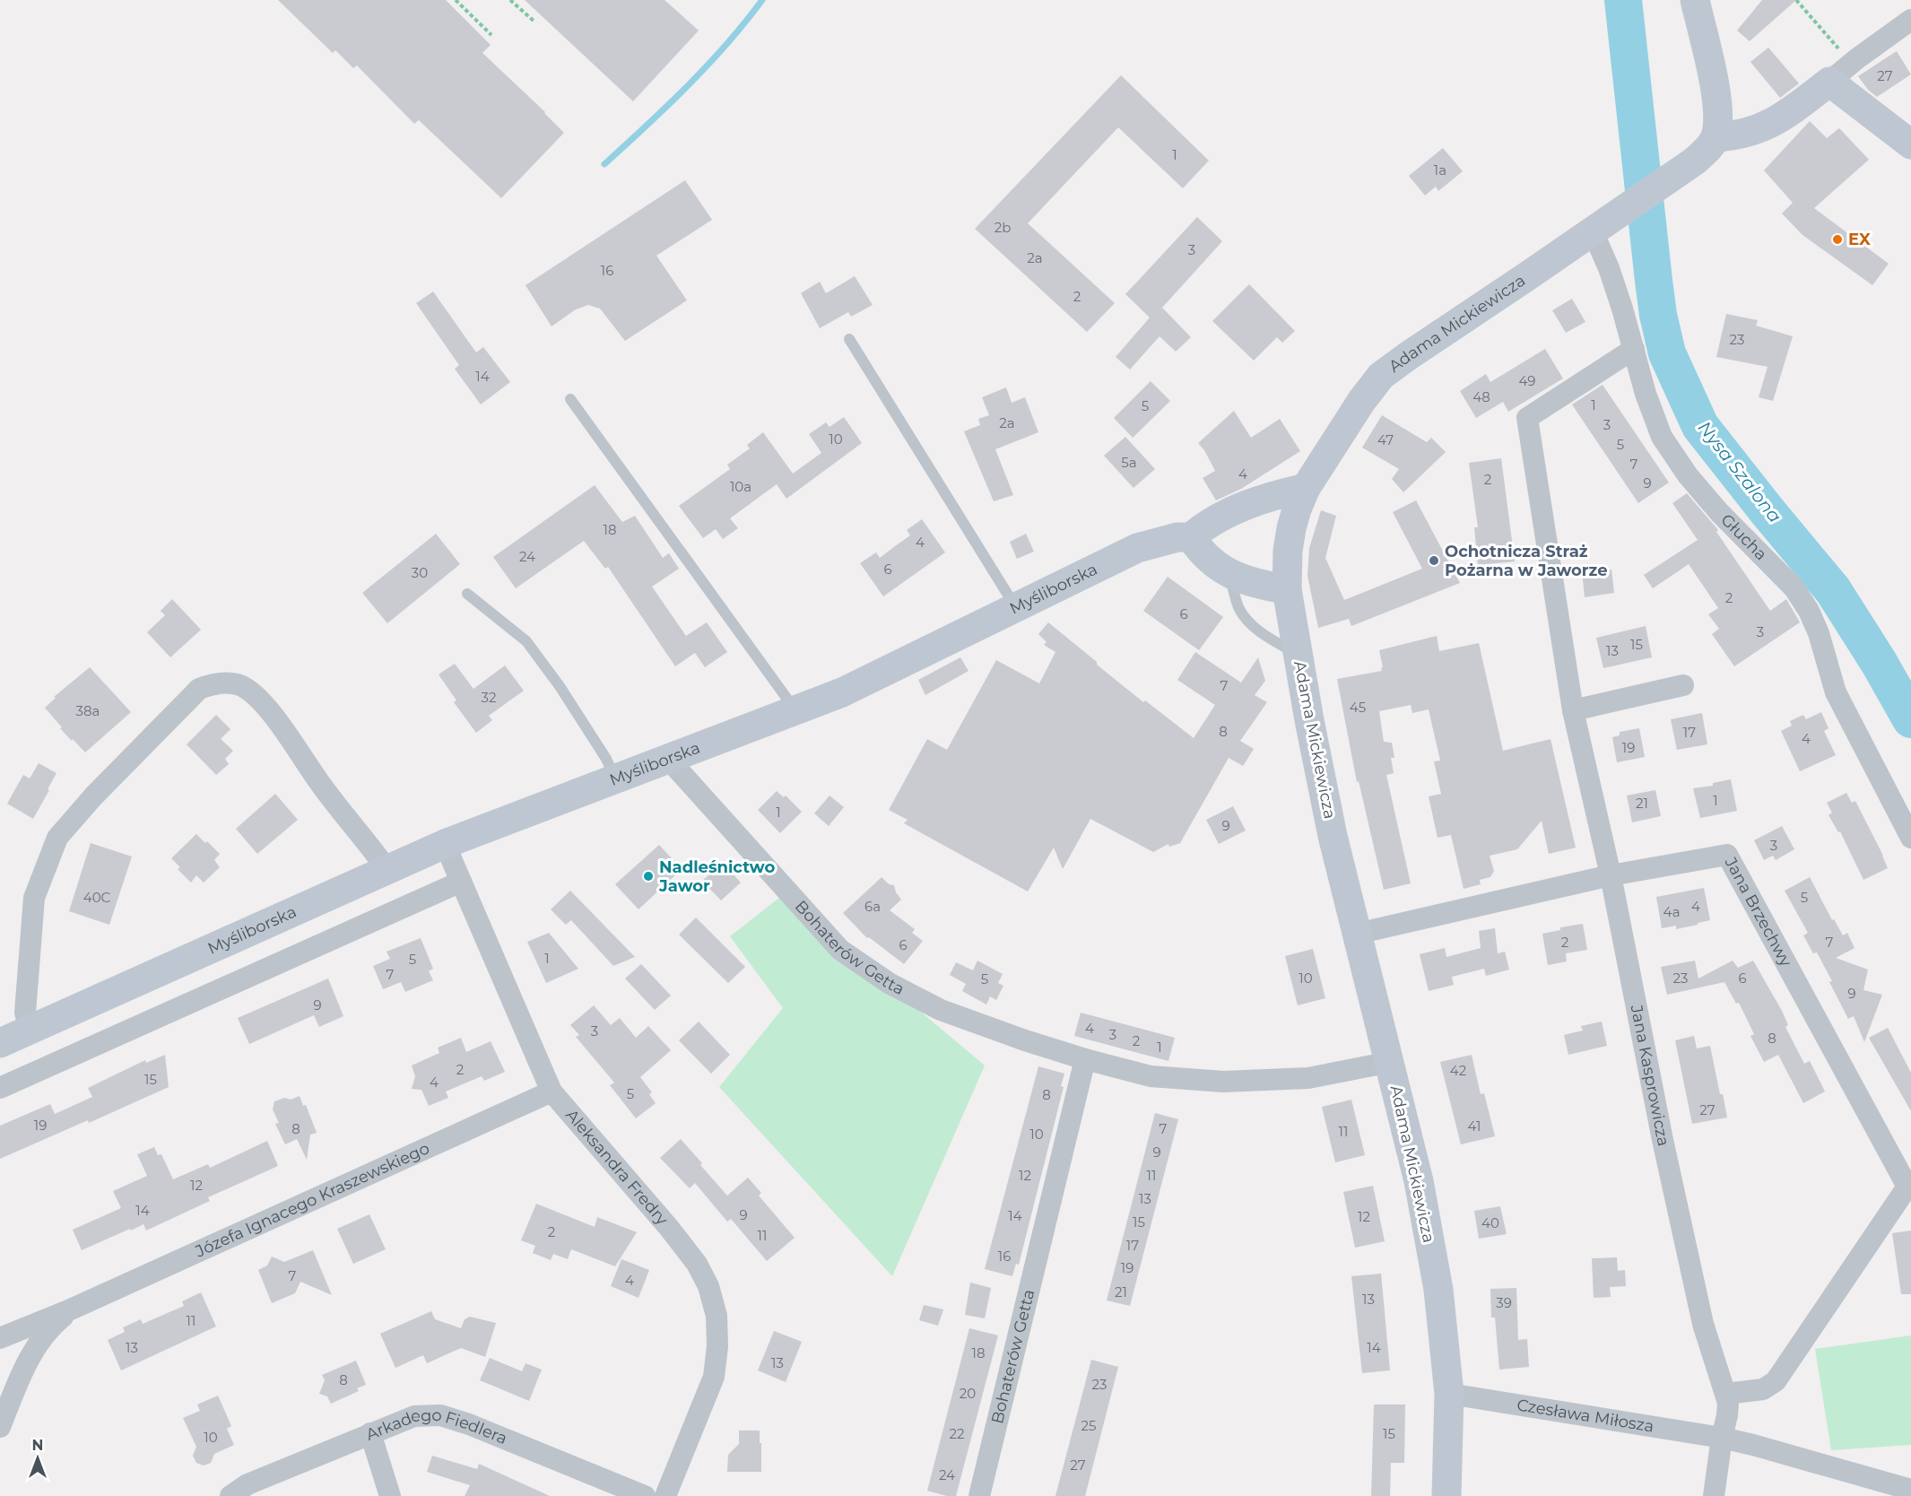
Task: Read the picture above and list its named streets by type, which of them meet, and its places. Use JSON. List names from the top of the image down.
{
  "streets": {
    "street": [
      "Adama Mickiewicza",
      "Głucha",
      "Myśliborska",
      "Jana Brzechwy",
      "Bohaterów Getta",
      "Jana Kasprowicza",
      "Aleksandra Fredry",
      "Józefa Ignacego Kraszewskiego",
      "Czesława Miłosza",
      "Arkadego Fiedlera"
    ]
  },
  "crossings": [
    ["Adama Mickiewicza", "Głucha"],
    ["Adama Mickiewicza", "Jana Brzechwy"],
    ["Adama Mickiewicza", "Bohaterów Getta"],
    ["Adama Mickiewicza", "Czesława Miłosza"],
    ["Głucha", "Jana Kasprowicza"],
    ["Myśliborska", "Bohaterów Getta"],
    ["Myśliborska", "Aleksandra Fredry"],
    ["Jana Brzechwy", "Jana Kasprowicza"],
    ["Jana Kasprowicza", "Czesława Miłosza"],
    ["Aleksandra Fredry", "Józefa Ignacego Kraszewskiego"]
  ],
  "water": ["Nysa Szalona"],
  "places": ["EX", "Ochotnicza Straż Pożarna w Jaworze", "Nadleśnictwo Jawor"],
  "house_numbers": [
    "27",
    "1",
    "1a",
    "2b",
    "3",
    "2a",
    "16",
    "2",
    "23",
    "14",
    "49",
    "48",
    "1",
    "5",
    "2a",
    "3",
    "10",
    "47",
    "5",
    "5a",
    "7",
    "4",
    "2",
    "9",
    "10a",
    "18",
    "4",
    "24",
    "6",
    "30",
    "2",
    "6",
    "3",
    "15",
    "13",
    "7",
    "32",
    "45",
    "38a",
    "8",
    "17",
    "4",
    "19",
    "1",
    "21",
    "1",
    "9",
    "3",
    "40C",
    "5",
    "6a",
    "4",
    "4a",
    "2",
    "7",
    "6",
    "1",
    "5",
    "7",
    "10",
    "23",
    "6",
    "5",
    "9",
    "9",
    "4",
    "3",
    "3",
    "8",
    "2",
    "1",
    "2",
    "42",
    "15",
    "4",
    "5",
    "8",
    "27",
    "19",
    "41",
    "8",
    "7",
    "11",
    "10",
    "9",
    "12",
    "11",
    "12",
    "13",
    "14",
    "9",
    "14",
    "12",
    "15",
    "40",
    "2",
    "11",
    "17",
    "16",
    "19",
    "7",
    "4",
    "21",
    "13",
    "39",
    "11",
    "13",
    "14",
    "18",
    "13",
    "8",
    "23",
    "20",
    "25",
    "22",
    "15",
    "10",
    "27",
    "24"
  ],
  "north": "top"
}
